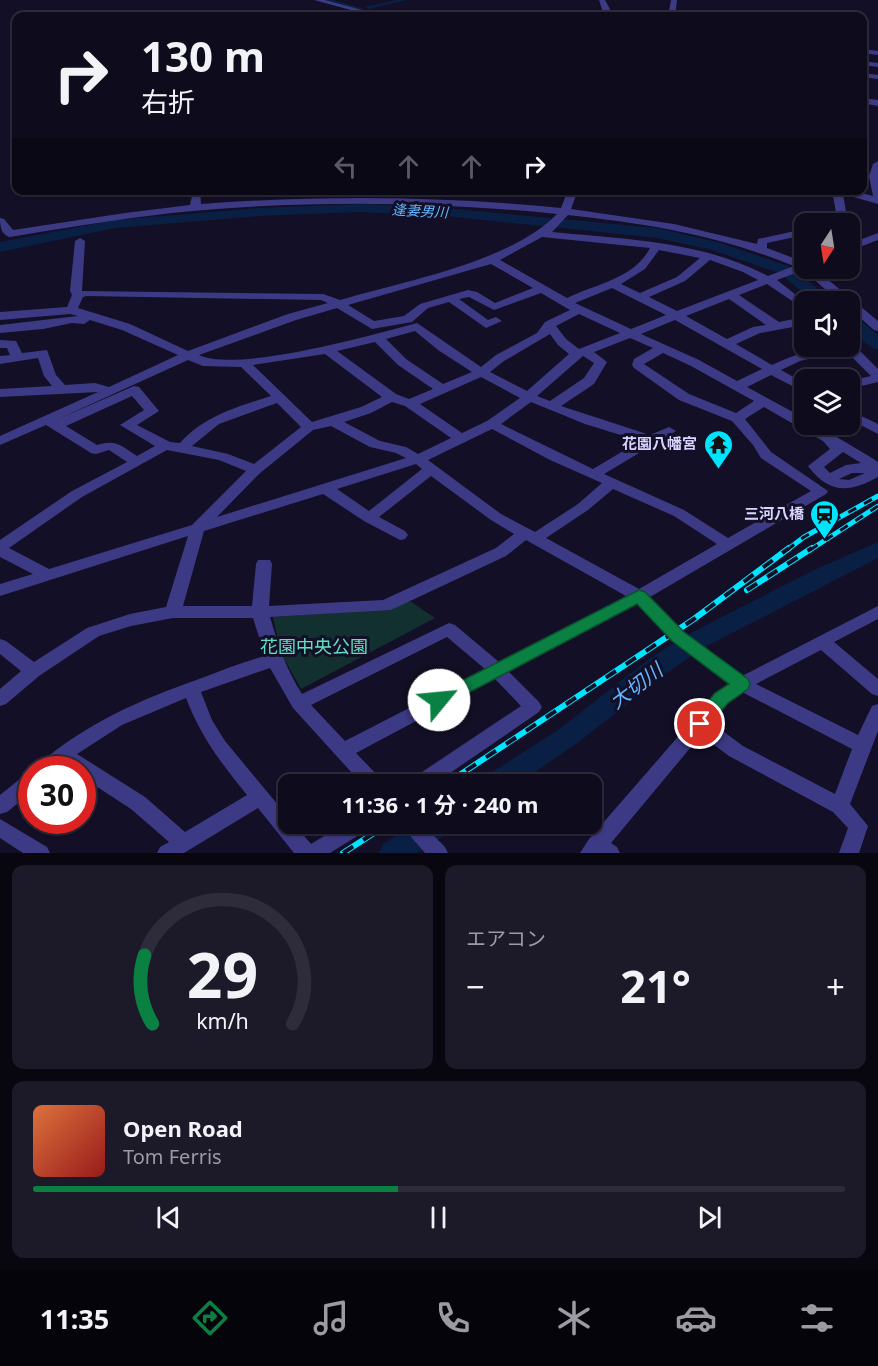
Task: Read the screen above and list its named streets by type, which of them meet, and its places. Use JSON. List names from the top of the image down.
{
  "water": ["逢妻男川", "大切川"],
  "parks": ["花園中央公園"],
  "places": {
    "temple": ["花園八幡宮"],
    "station": ["三河八橋"]
  },
  "north": "bottom",
  "page": {
    "turn": ["130 m", "右折"],
    "limit": "30",
    "trip": "11:36 · 1 分 · 240 m",
    "tile": "エアコン",
    "heat": ["−", "21°", "+"],
    "song": ["Open Road", "Tom Ferris"],
    "tabs": "11:35",
    "gauge": ["29", "km/h"]
  }
}
